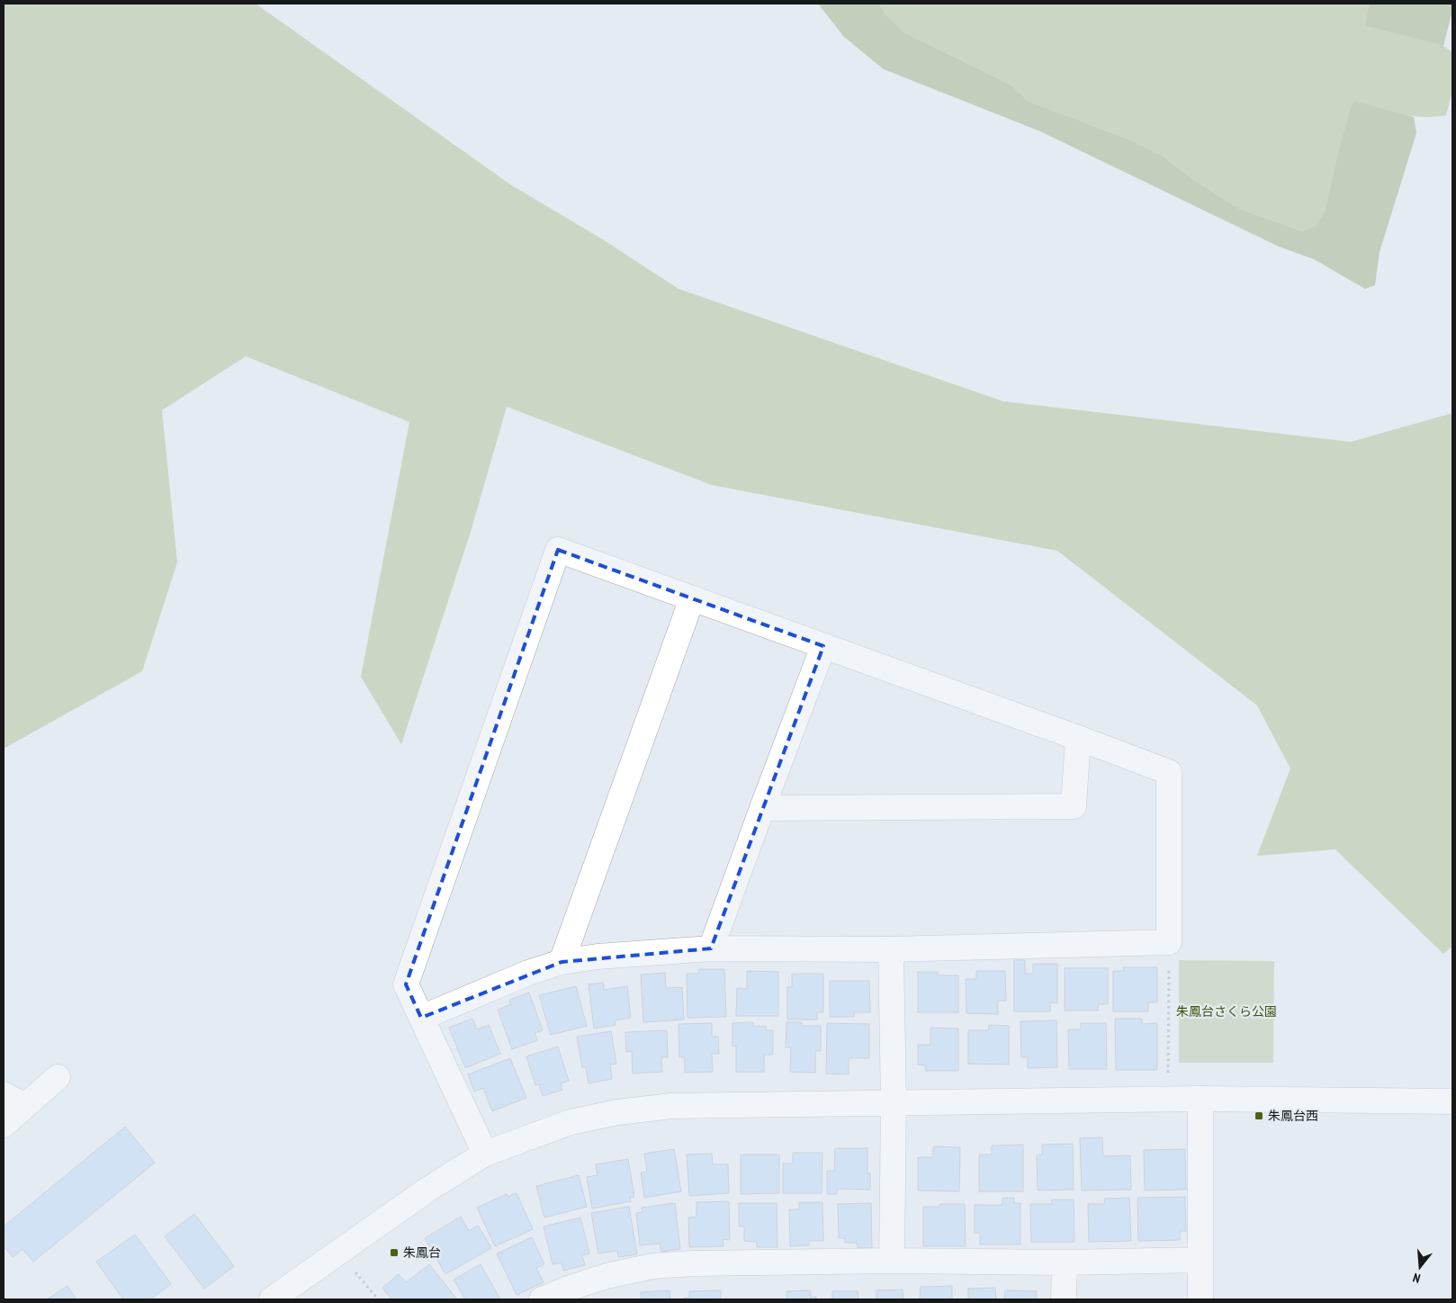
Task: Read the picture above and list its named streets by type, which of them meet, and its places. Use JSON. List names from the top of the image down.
{
  "parks": ["朱鳳台さくら公園"],
  "places": {
    "transit": ["朱鳳台西", "朱鳳台"]
  },
  "north": "bottom"
}
